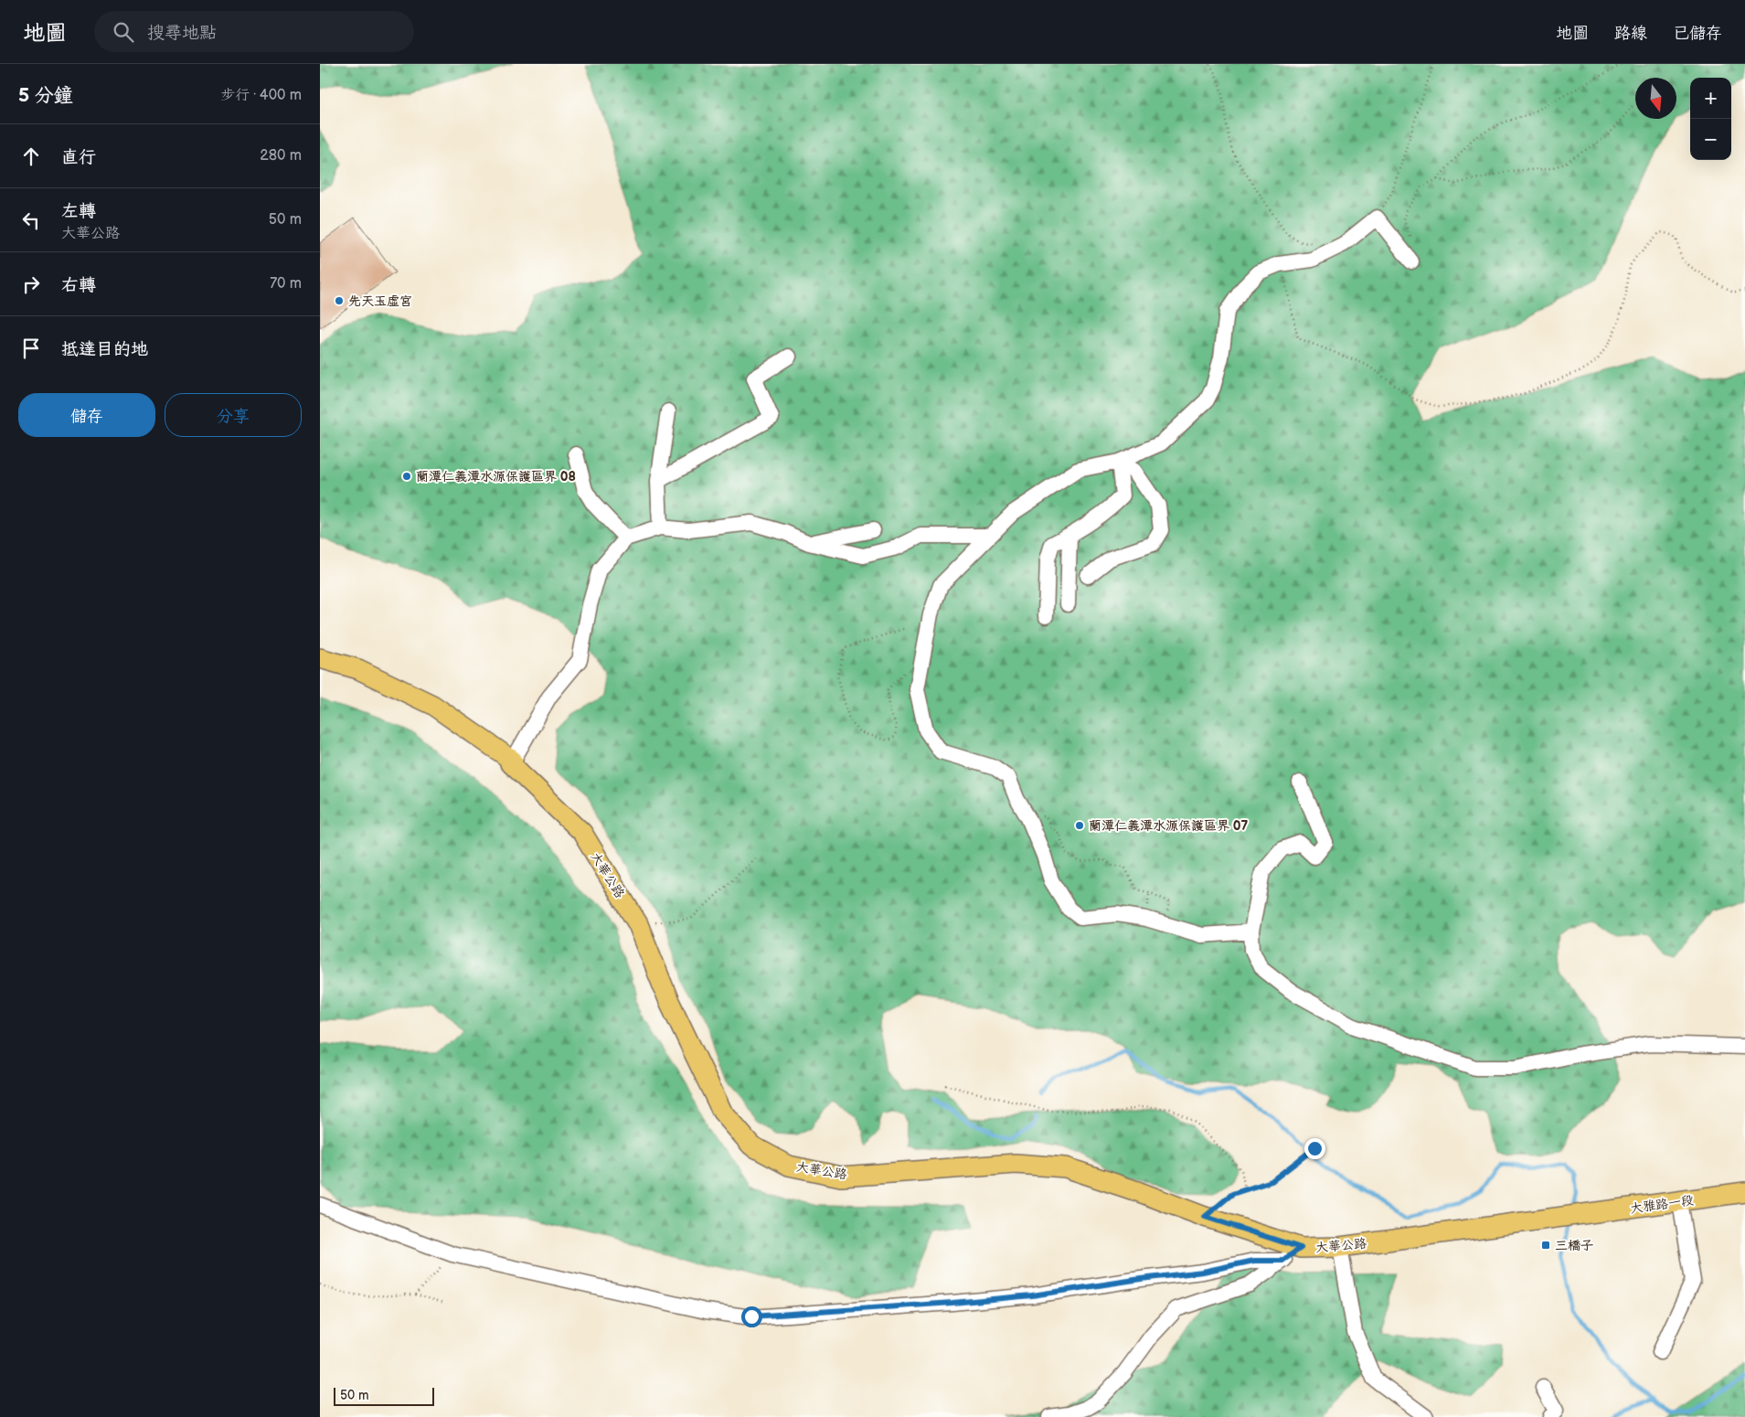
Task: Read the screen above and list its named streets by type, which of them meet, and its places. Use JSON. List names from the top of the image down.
{
  "streets": {
    "main road": ["大華公路", "大雅路一段"]
  },
  "crossings": [
    ["大華公路", "大雅路一段"]
  ],
  "places": {
    "other": ["先天玉虛宮", "蘭潭仁義潭水源保護區界 08", "蘭潭仁義潭水源保護區界 07"],
    "transit": ["三橋子"]
  },
  "scale_bar": "50 m",
  "north": "bottom",
  "page": {
    "header": "地圖",
    "search": "搜尋地點",
    "nav": ["地圖", "路線", "已儲存"],
    "heading": ["5 分鐘", "步行 · 400 m"],
    "map_buttons": ["+", "−"],
    "list": [
      ["直行", "280 m"],
      ["左轉", "大華公路", "50 m"],
      ["右轉", "70 m"],
      "抵達目的地"
    ],
    "buttons": ["儲存", "分享"],
    "scale": "50 m"
  }
}
